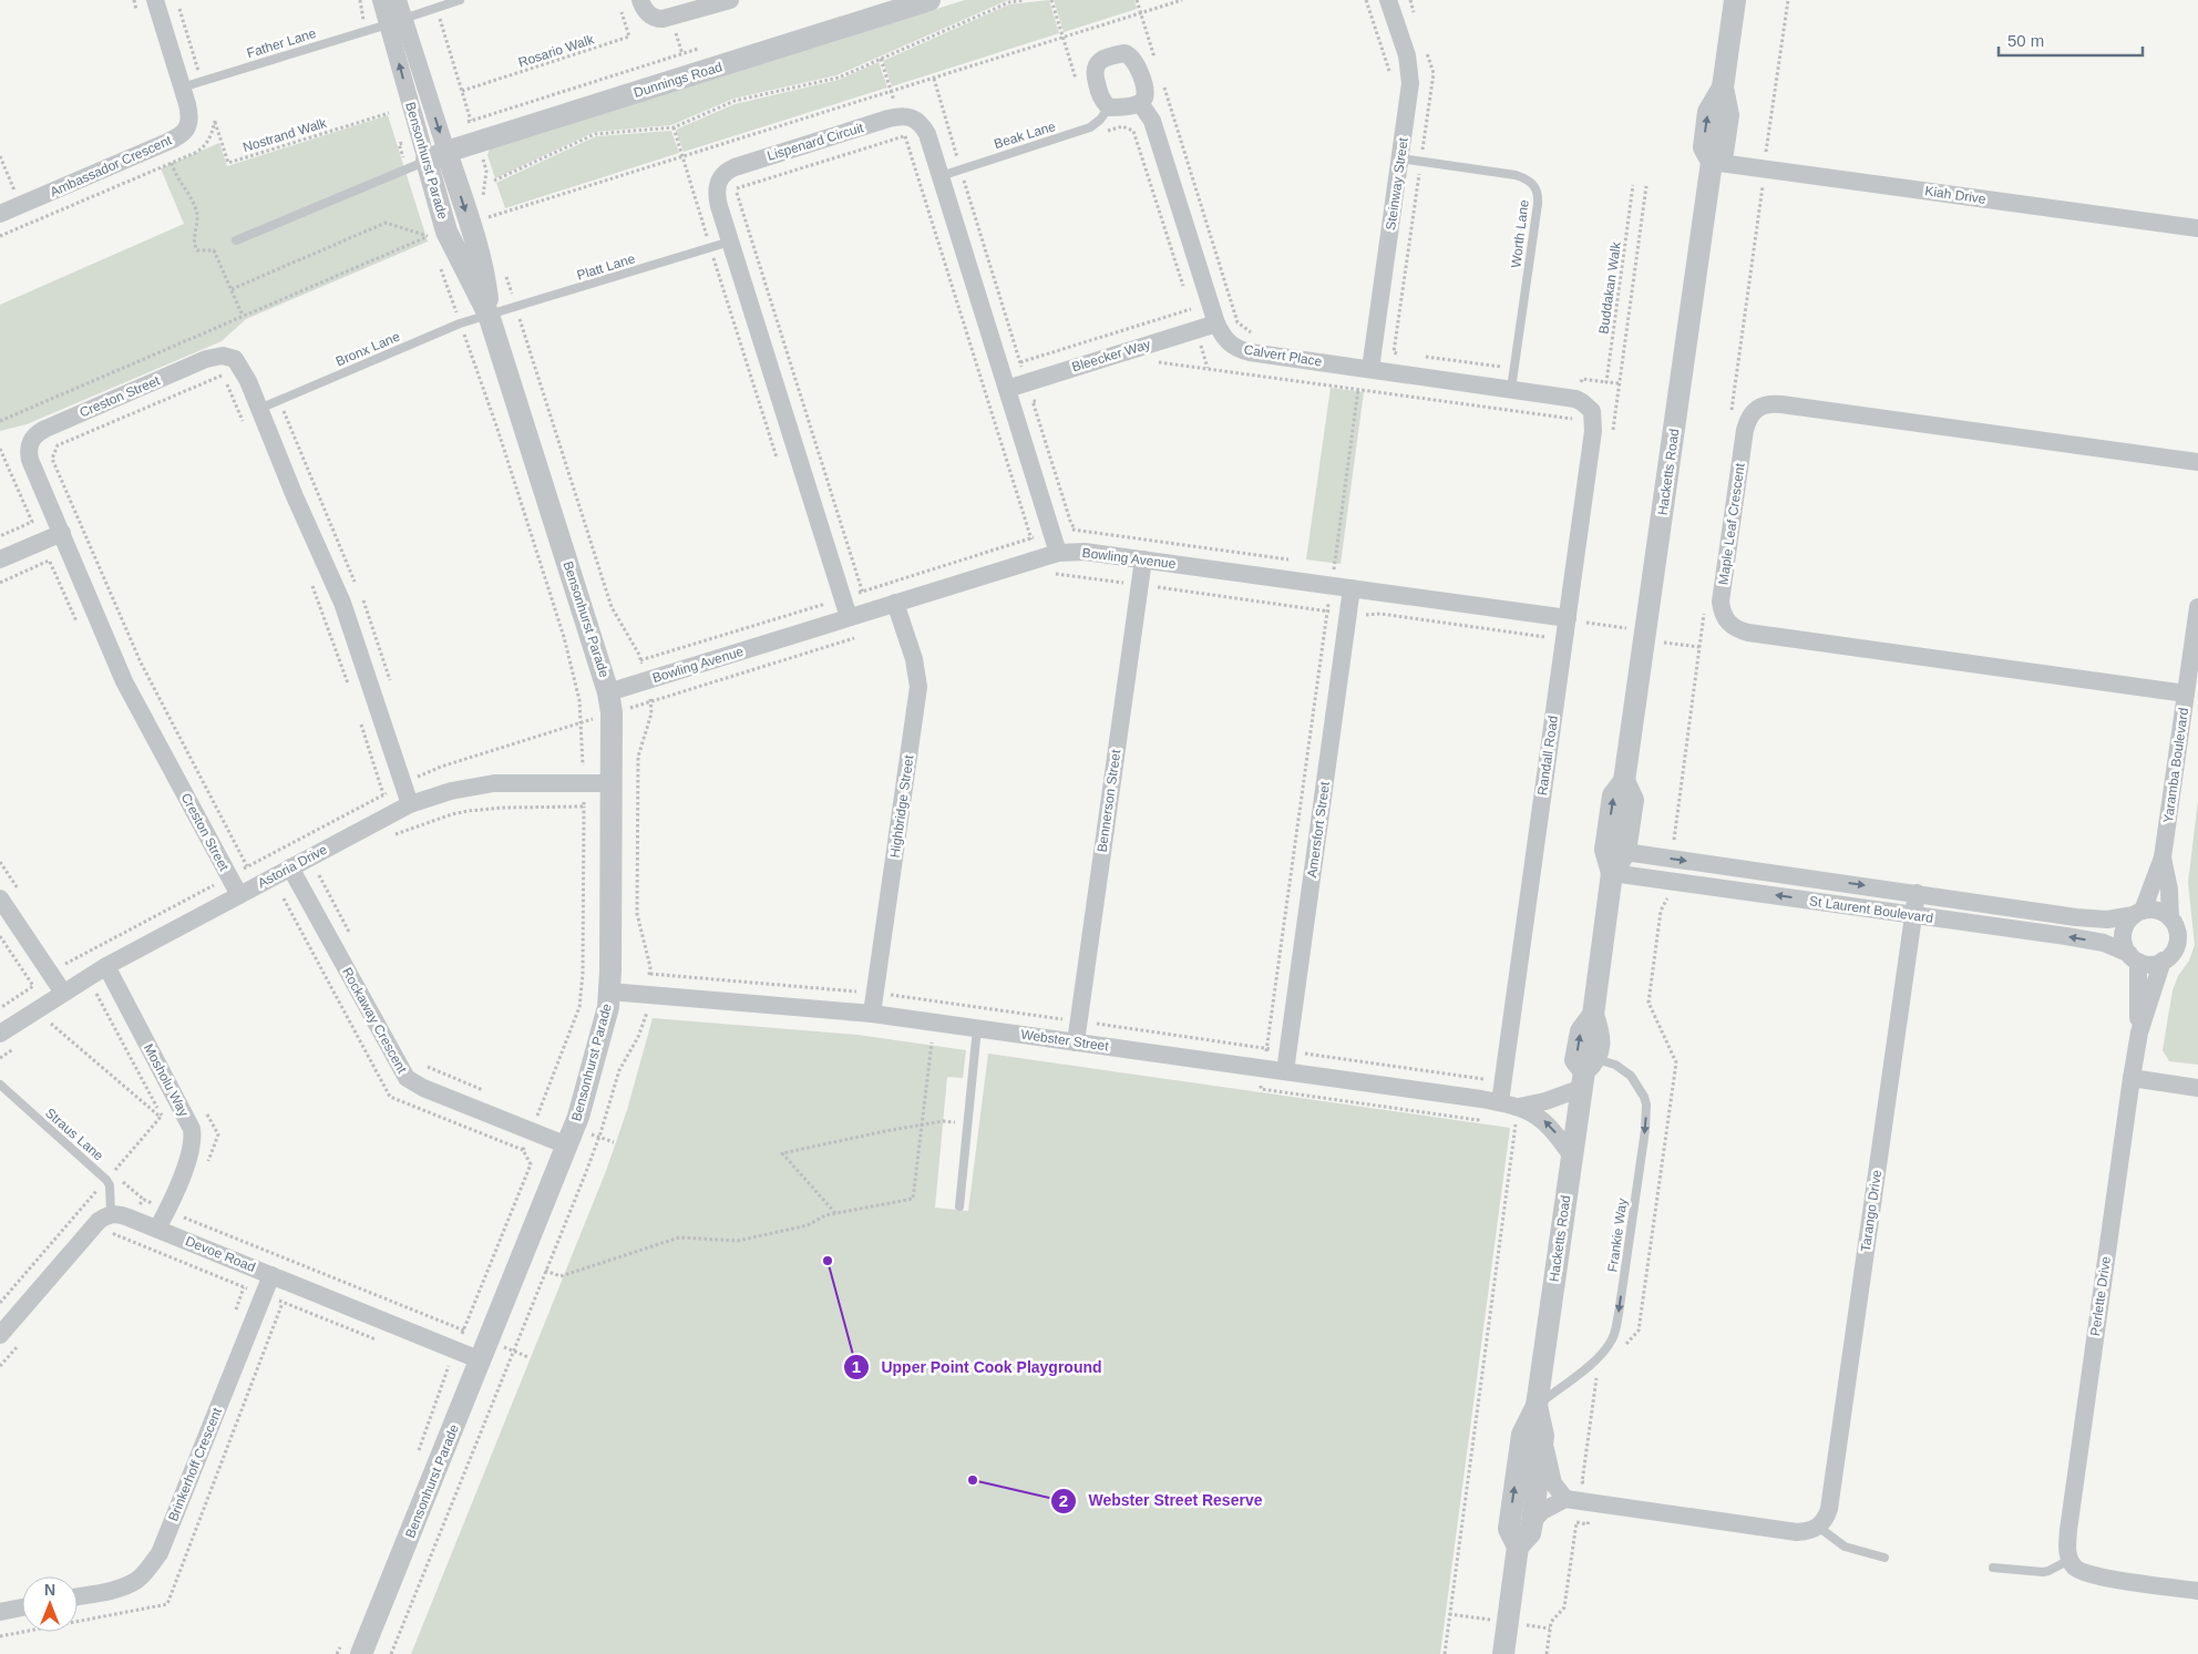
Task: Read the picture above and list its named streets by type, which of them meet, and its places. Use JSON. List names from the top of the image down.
{
  "streets": {
    "street": [
      "Dunnings Road",
      "Lispenard Circuit",
      "Bensonhurst Parade",
      "Ambassador Crescent",
      "Steinway Street",
      "Kiah Drive",
      "Bleecker Way",
      "Calvert Place",
      "Creston Street",
      "Hacketts Road",
      "Maple Leaf Crescent",
      "Bowling Avenue",
      "Randall Road",
      "Yaramba Boulevard",
      "Bennerson Street",
      "Highbridge Street",
      "Amersfort Street",
      "Astoria Drive",
      "St Laurent Boulevard",
      "Rockaway Crescent",
      "Webster Street",
      "Mosholu Way",
      "Tarango Drive",
      "Devoe Road",
      "Perlette Drive",
      "Brinkerhoff Crescent"
    ],
    "lane": [
      "Father Lane",
      "Beak Lane",
      "Worth Lane",
      "Platt Lane",
      "Bronx Lane",
      "Straus Lane",
      "Frankie Way"
    ],
    "path": ["Rosario Walk", "Nostrand Walk", "Buddakan Walk"]
  },
  "crossings": [
    ["Father Lane", "Bensonhurst Parade"],
    ["Father Lane", "Ambassador Crescent"],
    ["Dunnings Road", "Bensonhurst Parade"],
    ["Bensonhurst Parade", "Platt Lane"],
    ["Bensonhurst Parade", "Bronx Lane"],
    ["Bensonhurst Parade", "Bowling Avenue"],
    ["Bensonhurst Parade", "Astoria Drive"],
    ["Bensonhurst Parade", "Rockaway Crescent"],
    ["Bensonhurst Parade", "Webster Street"],
    ["Bensonhurst Parade", "Devoe Road"],
    ["Steinway Street", "Worth Lane"],
    ["Steinway Street", "Calvert Place"],
    ["Kiah Drive", "Hacketts Road"],
    ["Worth Lane", "Calvert Place"],
    ["Platt Lane", "Bronx Lane"],
    ["Bleecker Way", "Calvert Place"],
    ["Calvert Place", "Randall Road"],
    ["Creston Street", "Astoria Drive"],
    ["Hacketts Road", "St Laurent Boulevard"],
    ["Hacketts Road", "Webster Street"],
    ["Hacketts Road", "Frankie Way"],
    ["Maple Leaf Crescent", "Yaramba Boulevard"],
    ["Bowling Avenue", "Randall Road"],
    ["Bowling Avenue", "Bennerson Street"],
    ["Bowling Avenue", "Highbridge Street"],
    ["Bowling Avenue", "Amersfort Street"],
    ["Randall Road", "Webster Street"],
    ["Yaramba Boulevard", "St Laurent Boulevard"],
    ["Yaramba Boulevard", "Perlette Drive"],
    ["Bennerson Street", "Webster Street"],
    ["Highbridge Street", "Webster Street"],
    ["Amersfort Street", "Webster Street"],
    ["Astoria Drive", "Rockaway Crescent"],
    ["Astoria Drive", "Mosholu Way"],
    ["St Laurent Boulevard", "Tarango Drive"],
    ["St Laurent Boulevard", "Perlette Drive"],
    ["Webster Street", "Frankie Way"],
    ["Mosholu Way", "Devoe Road"],
    ["Straus Lane", "Devoe Road"],
    ["Devoe Road", "Brinkerhoff Crescent"]
  ],
  "one_way": ["Frankie Way"],
  "places": ["Upper Point Cook Playground", "Webster Street Reserve"],
  "scale_bar": "50 m",
  "north": "top"
}
